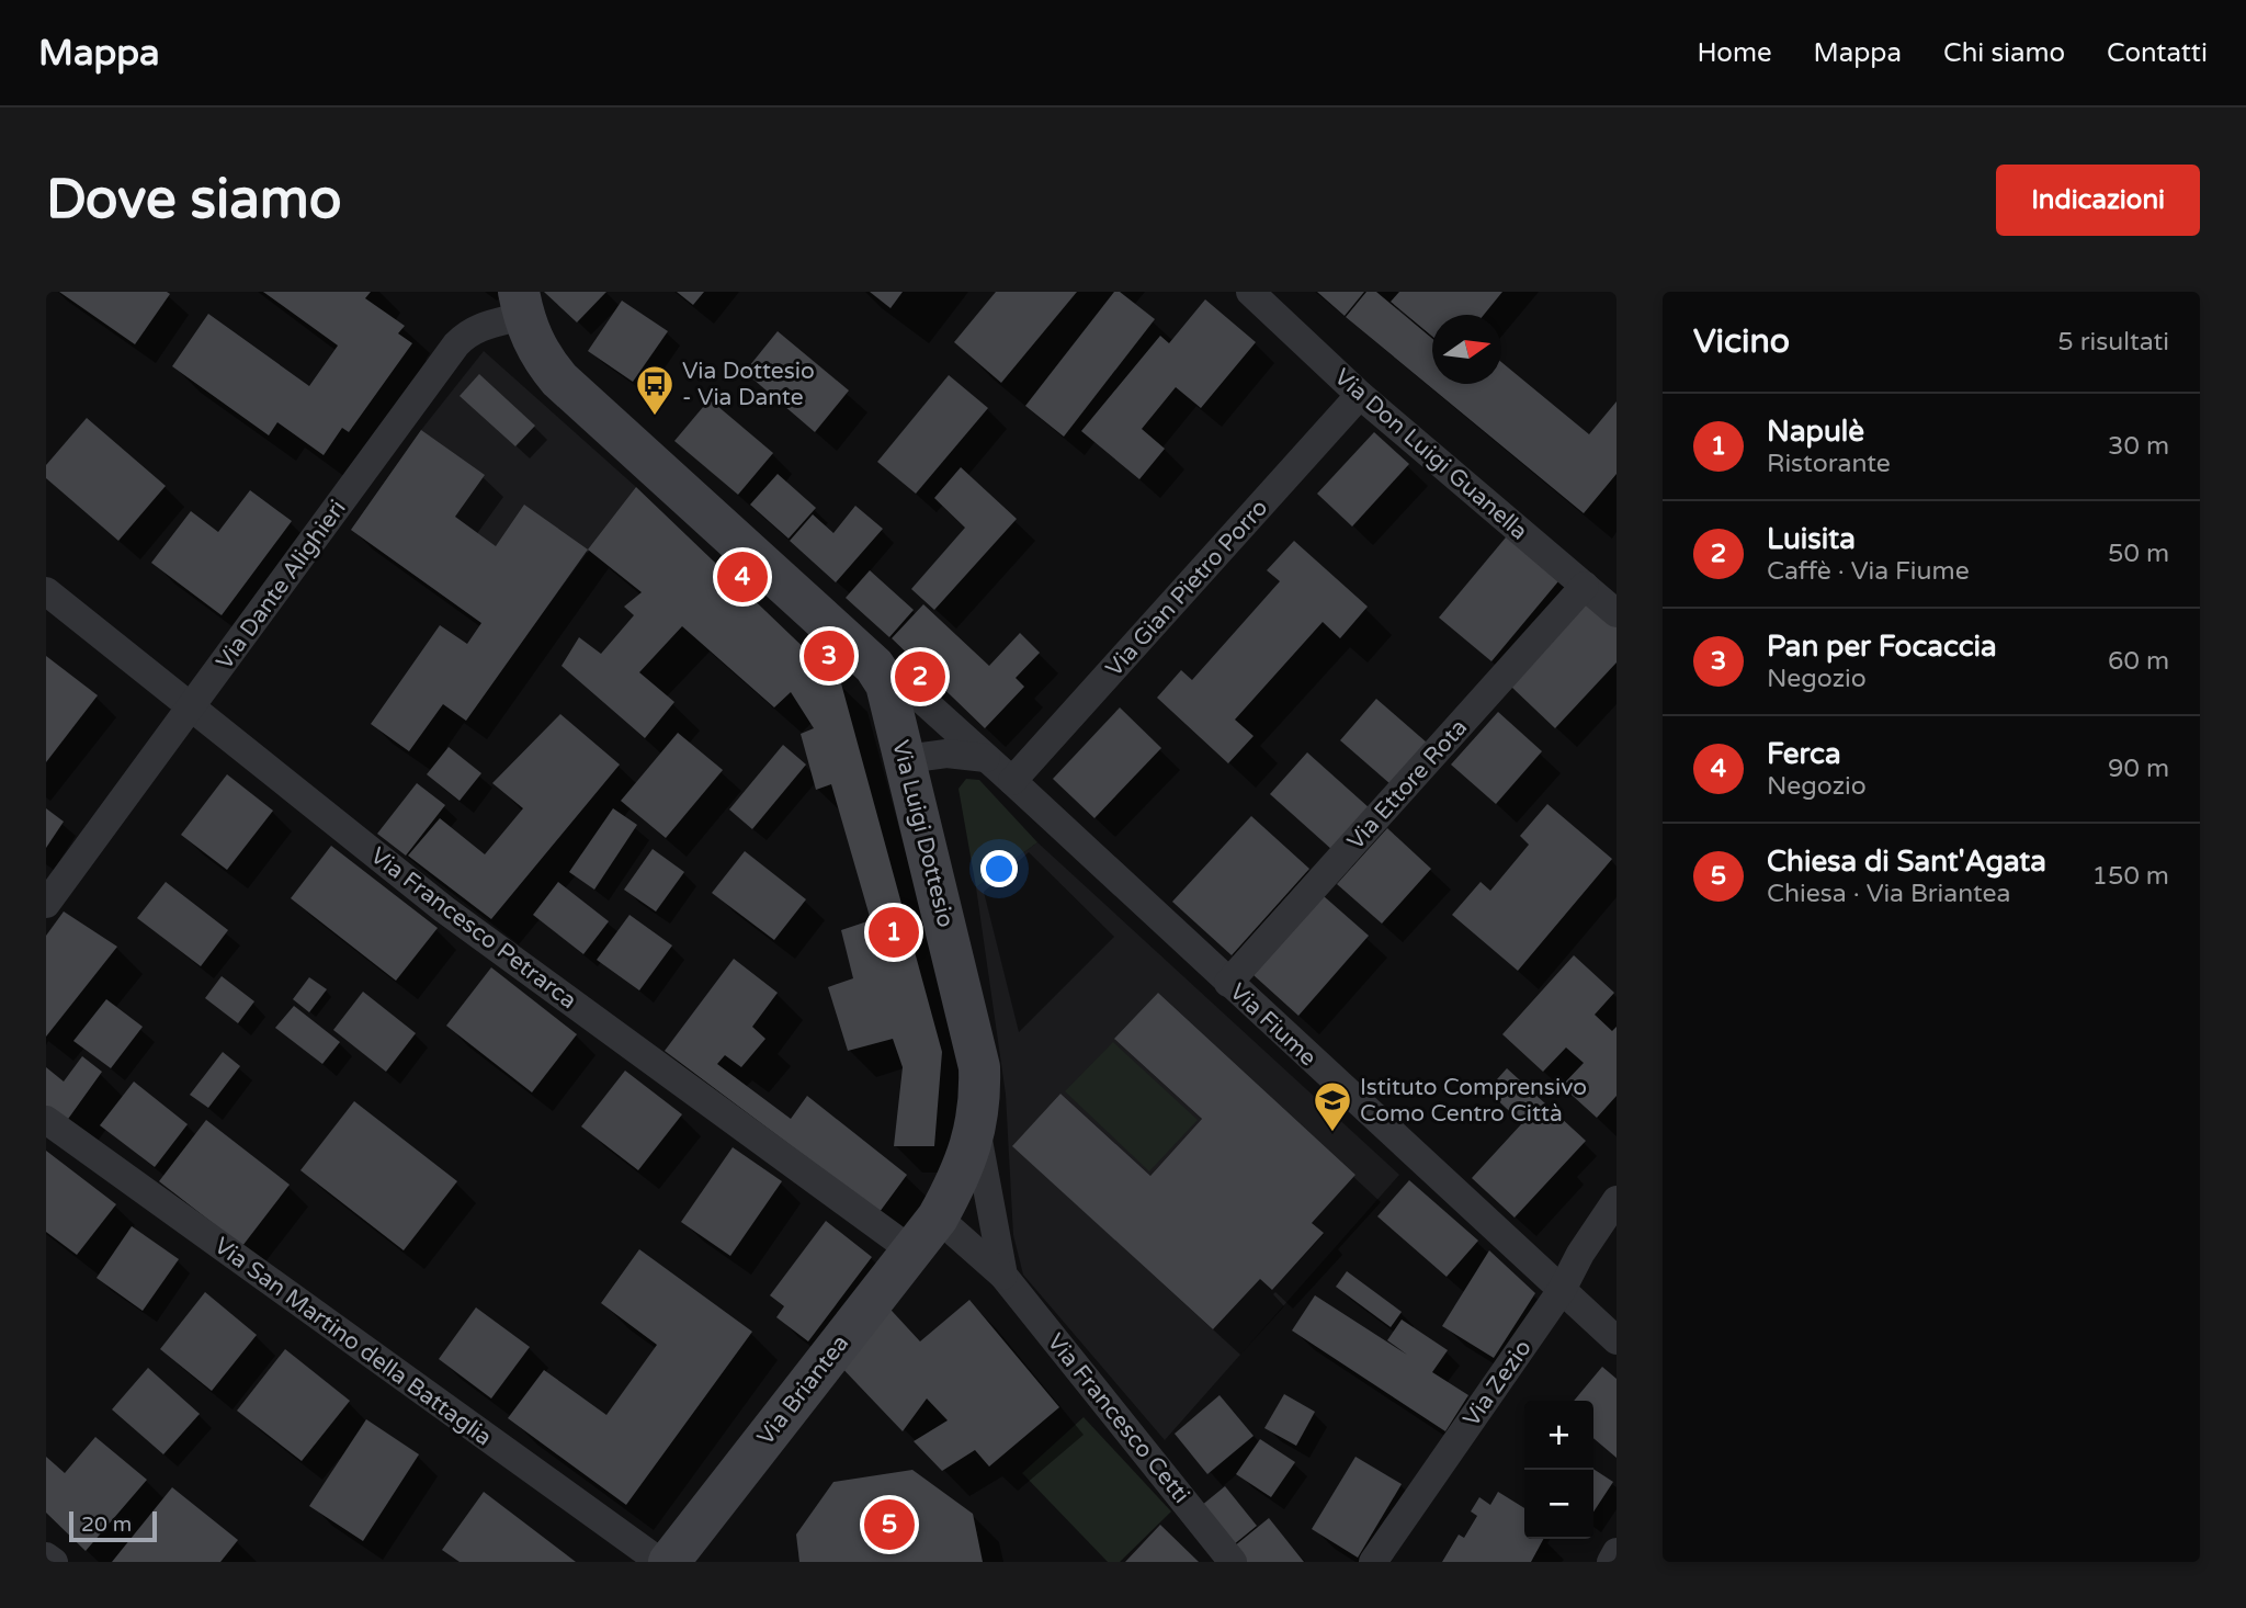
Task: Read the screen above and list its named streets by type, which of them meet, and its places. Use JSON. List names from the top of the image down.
{
  "streets": {
    "main road": ["Via Luigi Dottesio", "Via Briantea"],
    "street": [
      "Via Don Luigi Guanella",
      "Via Dante Alighieri",
      "Via Gian Pietro Porro",
      "Via Ettore Rota",
      "Via Francesco Petrarca",
      "Via Fiume",
      "Via San Martino della Battaglia",
      "Via Zezio",
      "Via Francesco Cetti"
    ]
  },
  "crossings": [
    ["Via Don Luigi Guanella", "Via Gian Pietro Porro"],
    ["Via Don Luigi Guanella", "Via Ettore Rota"],
    ["Via Dante Alighieri", "Via Luigi Dottesio"],
    ["Via Dante Alighieri", "Via Francesco Petrarca"],
    ["Via Gian Pietro Porro", "Via Fiume"],
    ["Via Ettore Rota", "Via Fiume"],
    ["Via Luigi Dottesio", "Via Fiume"],
    ["Via Luigi Dottesio", "Via Briantea"],
    ["Via Luigi Dottesio", "Via Francesco Cetti"],
    ["Via Francesco Petrarca", "Via Briantea"],
    ["Via Fiume", "Via Zezio"],
    ["Via Briantea", "Via Francesco Cetti"]
  ],
  "places": {
    "bus stop": ["Via Dottesio - Via Dante"],
    "school or university": ["Istituto Comprensivo Como Centro Città"]
  },
  "scale_bar": "20 m",
  "north": "right",
  "page": {
    "header": "Mappa",
    "nav": [
      "Home",
      "Mappa",
      "Chi siamo",
      "Contatti"
    ],
    "buttons": "Indicazioni",
    "title": "Dove siamo",
    "heading": ["Vicino", "5 risultati"],
    "list": [
      {
        "mark": "1",
        "name": "Napulè",
        "note": "Ristorante",
        "value": "30 m"
      },
      {
        "mark": "2",
        "name": "Luisita",
        "note": "Caffè · Via Fiume",
        "value": "50 m"
      },
      {
        "mark": "3",
        "name": "Pan per Focaccia",
        "note": "Negozio",
        "value": "60 m"
      },
      {
        "mark": "4",
        "name": "Ferca",
        "note": "Negozio",
        "value": "90 m"
      },
      {
        "mark": "5",
        "name": "Chiesa di Sant'Agata",
        "note": "Chiesa · Via Briantea",
        "value": "150 m"
      }
    ],
    "pins": [
      "4",
      "3",
      "2",
      "1",
      "5"
    ],
    "map_buttons": ["+", "−"],
    "scale": "20 m"
  }
}
